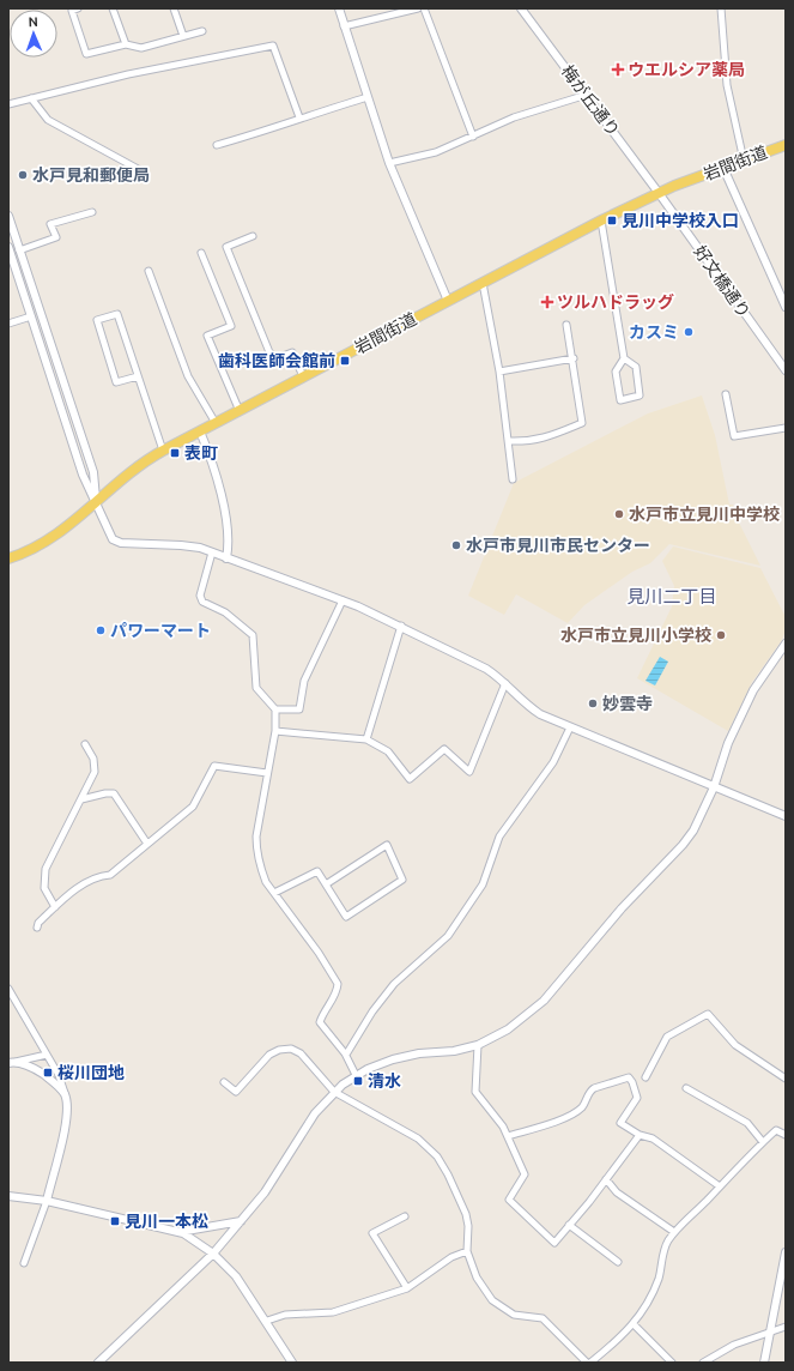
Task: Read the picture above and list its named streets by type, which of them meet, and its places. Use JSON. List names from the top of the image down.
{
  "streets": {
    "main road": ["岩間街道"],
    "street": ["梅が丘通り", "好文橋通り"]
  },
  "crossings": [
    ["梅が丘通り", "岩間街道"],
    ["梅が丘通り", "好文橋通り"],
    ["岩間街道", "好文橋通り"]
  ],
  "districts": ["見川二丁目"],
  "places": {
    "health": ["ウエルシア薬局", "ツルハドラッグ"],
    "other": [
      "水戸見和郵便局",
      "カスミ",
      "水戸市立見川中学校",
      "水戸市見川市民センター",
      "パワーマート",
      "水戸市立見川小学校",
      "妙雲寺"
    ],
    "transit": [
      "見川中学校入口",
      "歯科医師会館前",
      "表町",
      "桜川団地",
      "清水",
      "見川一本松"
    ]
  },
  "north": "top"
}
